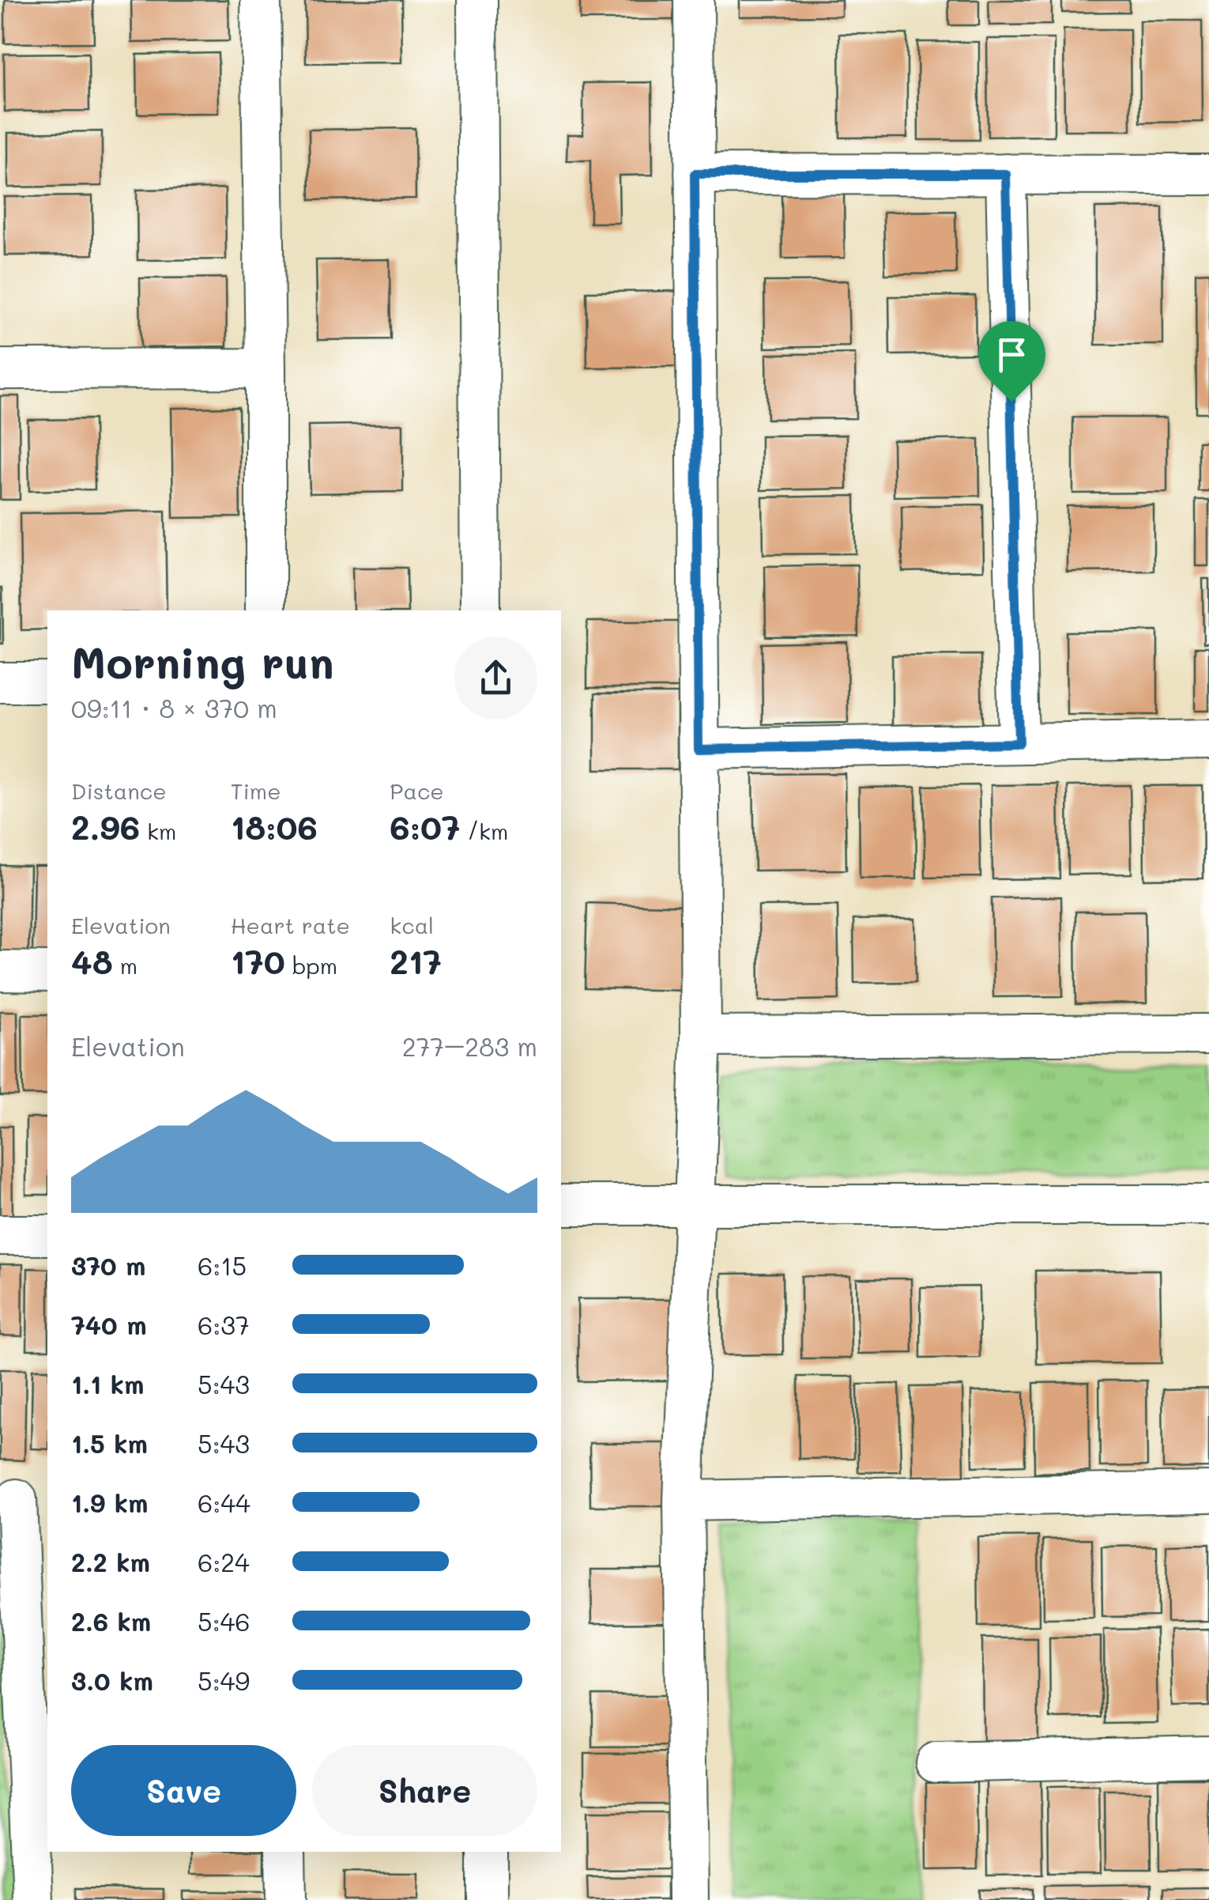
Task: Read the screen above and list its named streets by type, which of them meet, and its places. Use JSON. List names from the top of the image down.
{
  "page": {
    "heading": ["Morning run", "09:11 · 8 × 370 m"],
    "stats": [
      ["Distance", "2.96 km"],
      ["Time", "18:06"],
      ["Pace", "6:07 /km"],
      ["Elevation", "48 m"],
      ["Heart rate", "170 bpm"],
      ["kcal", "217"]
    ],
    "chart": ["Elevation", "277–283 m"],
    "list": [
      {
        "name": "370 m",
        "note": "6:15"
      },
      {
        "name": "740 m",
        "note": "6:37"
      },
      {
        "name": "1.1 km",
        "note": "5:43"
      },
      {
        "name": "1.5 km",
        "note": "5:43"
      },
      {
        "name": "1.9 km",
        "note": "6:44"
      },
      {
        "name": "2.2 km",
        "note": "6:24"
      },
      {
        "name": "2.6 km",
        "note": "5:46"
      },
      {
        "name": "3.0 km",
        "note": "5:49"
      }
    ],
    "buttons": ["Save", "Share"]
  }
}
